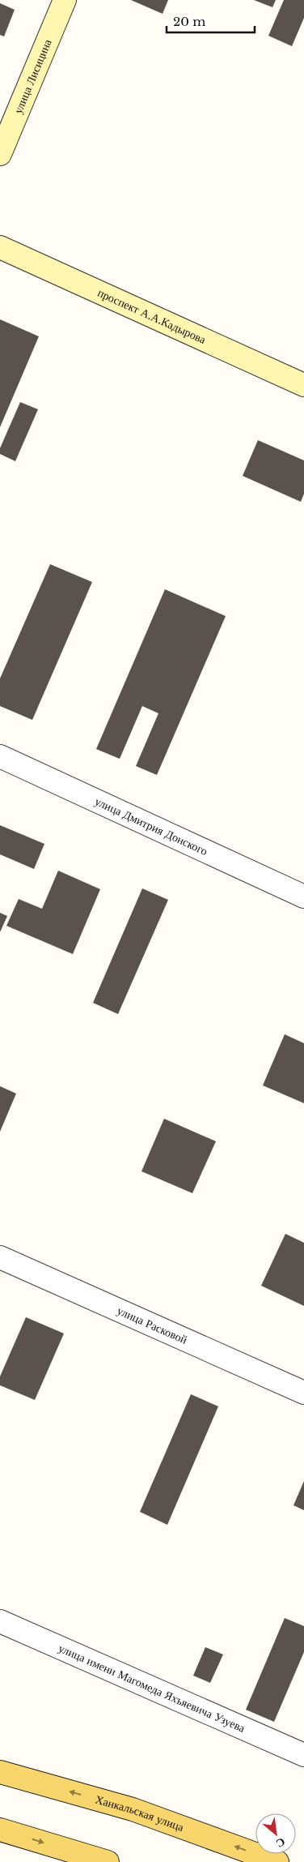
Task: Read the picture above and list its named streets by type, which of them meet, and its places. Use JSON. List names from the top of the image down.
{
  "streets": {
    "main road": ["Ханкальская улица"],
    "street": [
      "улица Лисицина",
      "проспект А.А.Кадырова",
      "улица Дмитрия Донского",
      "улица Расковой",
      "улица имени Магомеда Яхъяевича Узуева"
    ]
  },
  "scale_bar": "20 m",
  "north": "bottom right"
}
